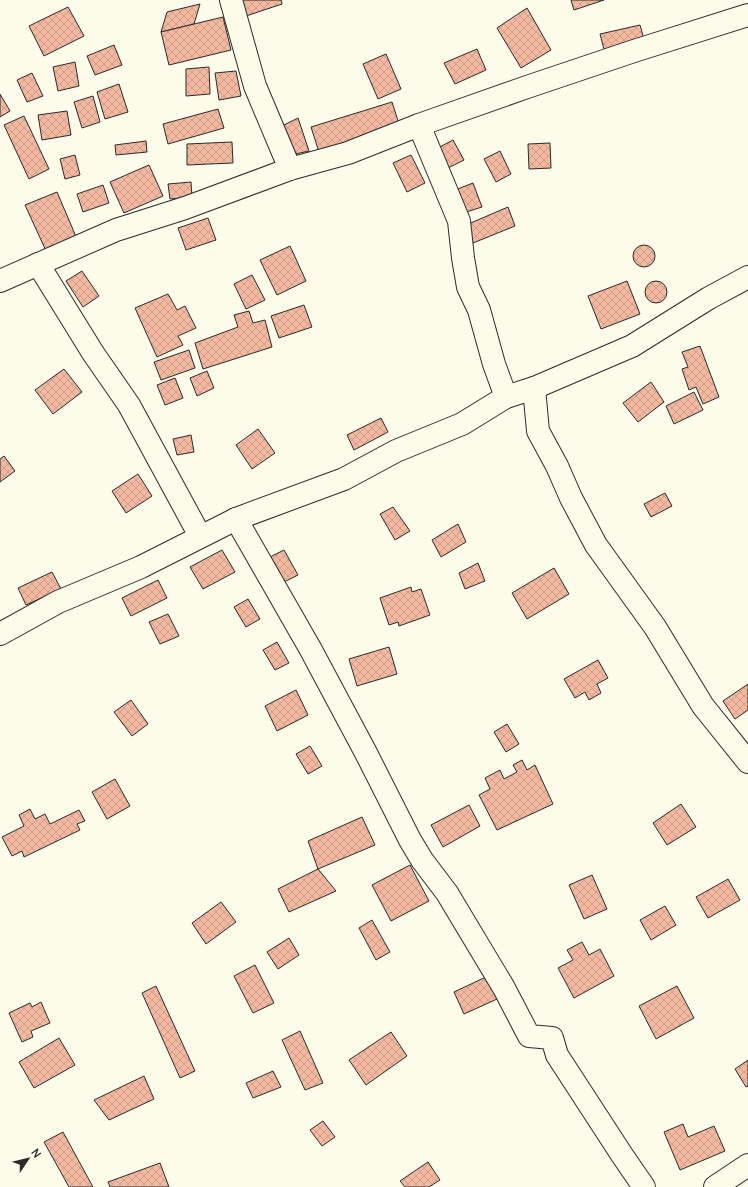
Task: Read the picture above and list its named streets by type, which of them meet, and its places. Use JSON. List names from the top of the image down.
{
  "north": "top right"
}
